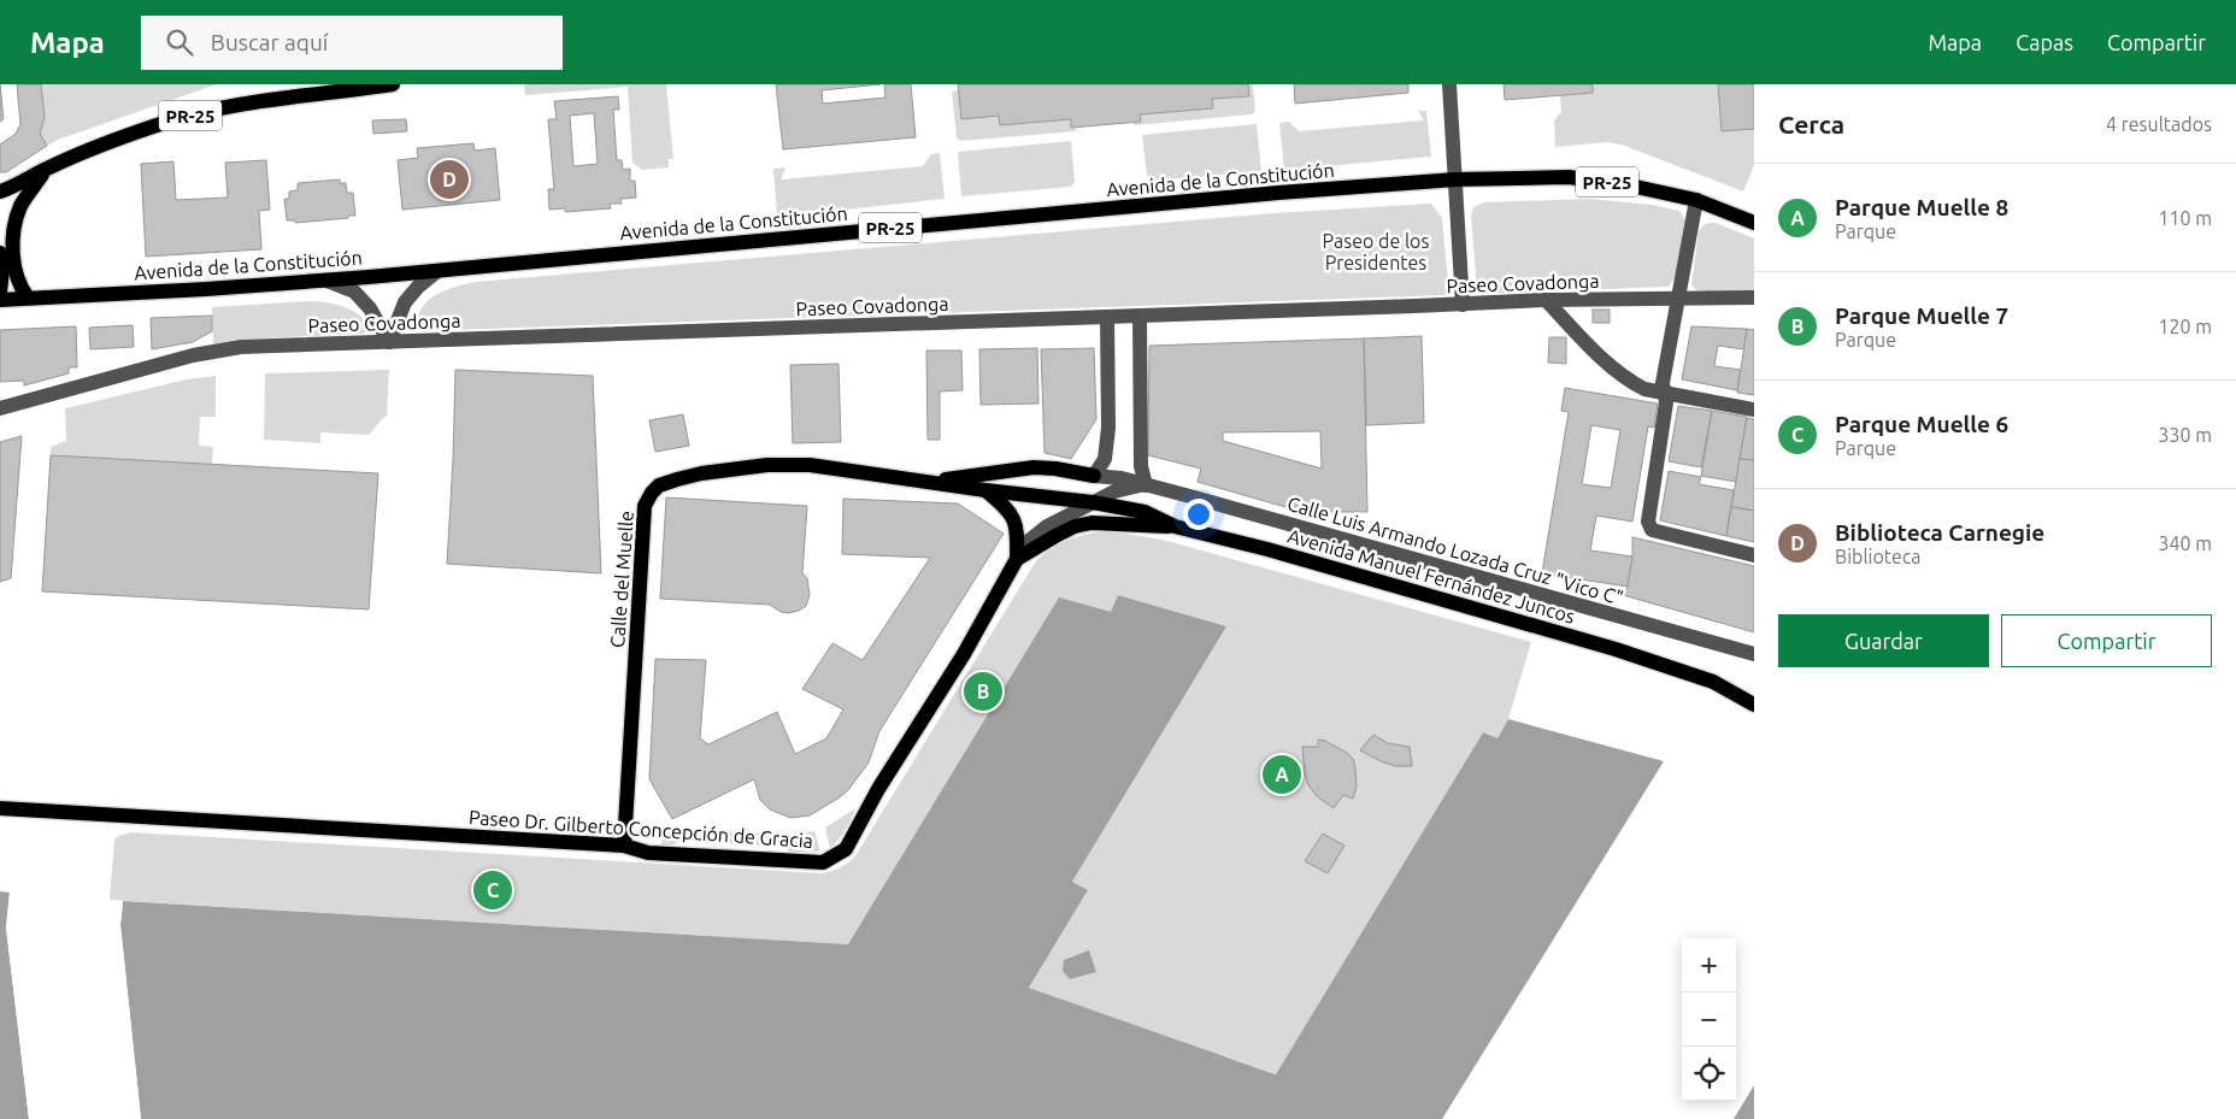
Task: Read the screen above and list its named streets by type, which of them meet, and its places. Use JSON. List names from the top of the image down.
{
  "streets": {
    "main road": [
      "PR-25",
      "Avenida de la Constitución",
      "Avenida Manuel Fernández Juncos",
      "Calle del Muelle",
      "Paseo Dr. Gilberto Concepción de Gracia"
    ],
    "street": ["Paseo Covadonga", "Calle Luis Armando Lozada Cruz \"Vico C\""]
  },
  "crossings": [
    ["Calle Luis Armando Lozada Cruz \"Vico C\"", "Calle del Muelle"],
    ["Avenida Manuel Fernández Juncos", "Calle del Muelle"],
    ["Avenida Manuel Fernández Juncos", "Paseo Dr. Gilberto Concepción de Gracia"],
    ["Calle del Muelle", "Paseo Dr. Gilberto Concepción de Gracia"]
  ],
  "parks": ["Paseo de los Presidentes"],
  "page": {
    "header": "Mapa",
    "search": "Buscar aquí",
    "nav": ["Mapa", "Capas", "Compartir"],
    "heading": ["Cerca", "4 resultados"],
    "pins": [
      "D",
      "B",
      "A",
      "C"
    ],
    "list": [
      {
        "mark": "A",
        "name": "Parque Muelle 8",
        "note": "Parque",
        "value": "110 m"
      },
      {
        "mark": "B",
        "name": "Parque Muelle 7",
        "note": "Parque",
        "value": "120 m"
      },
      {
        "mark": "C",
        "name": "Parque Muelle 6",
        "note": "Parque",
        "value": "330 m"
      },
      {
        "mark": "D",
        "name": "Biblioteca Carnegie",
        "note": "Biblioteca",
        "value": "340 m"
      }
    ],
    "buttons": ["Guardar", "Compartir"],
    "map_buttons": ["+", "−"]
  }
}
